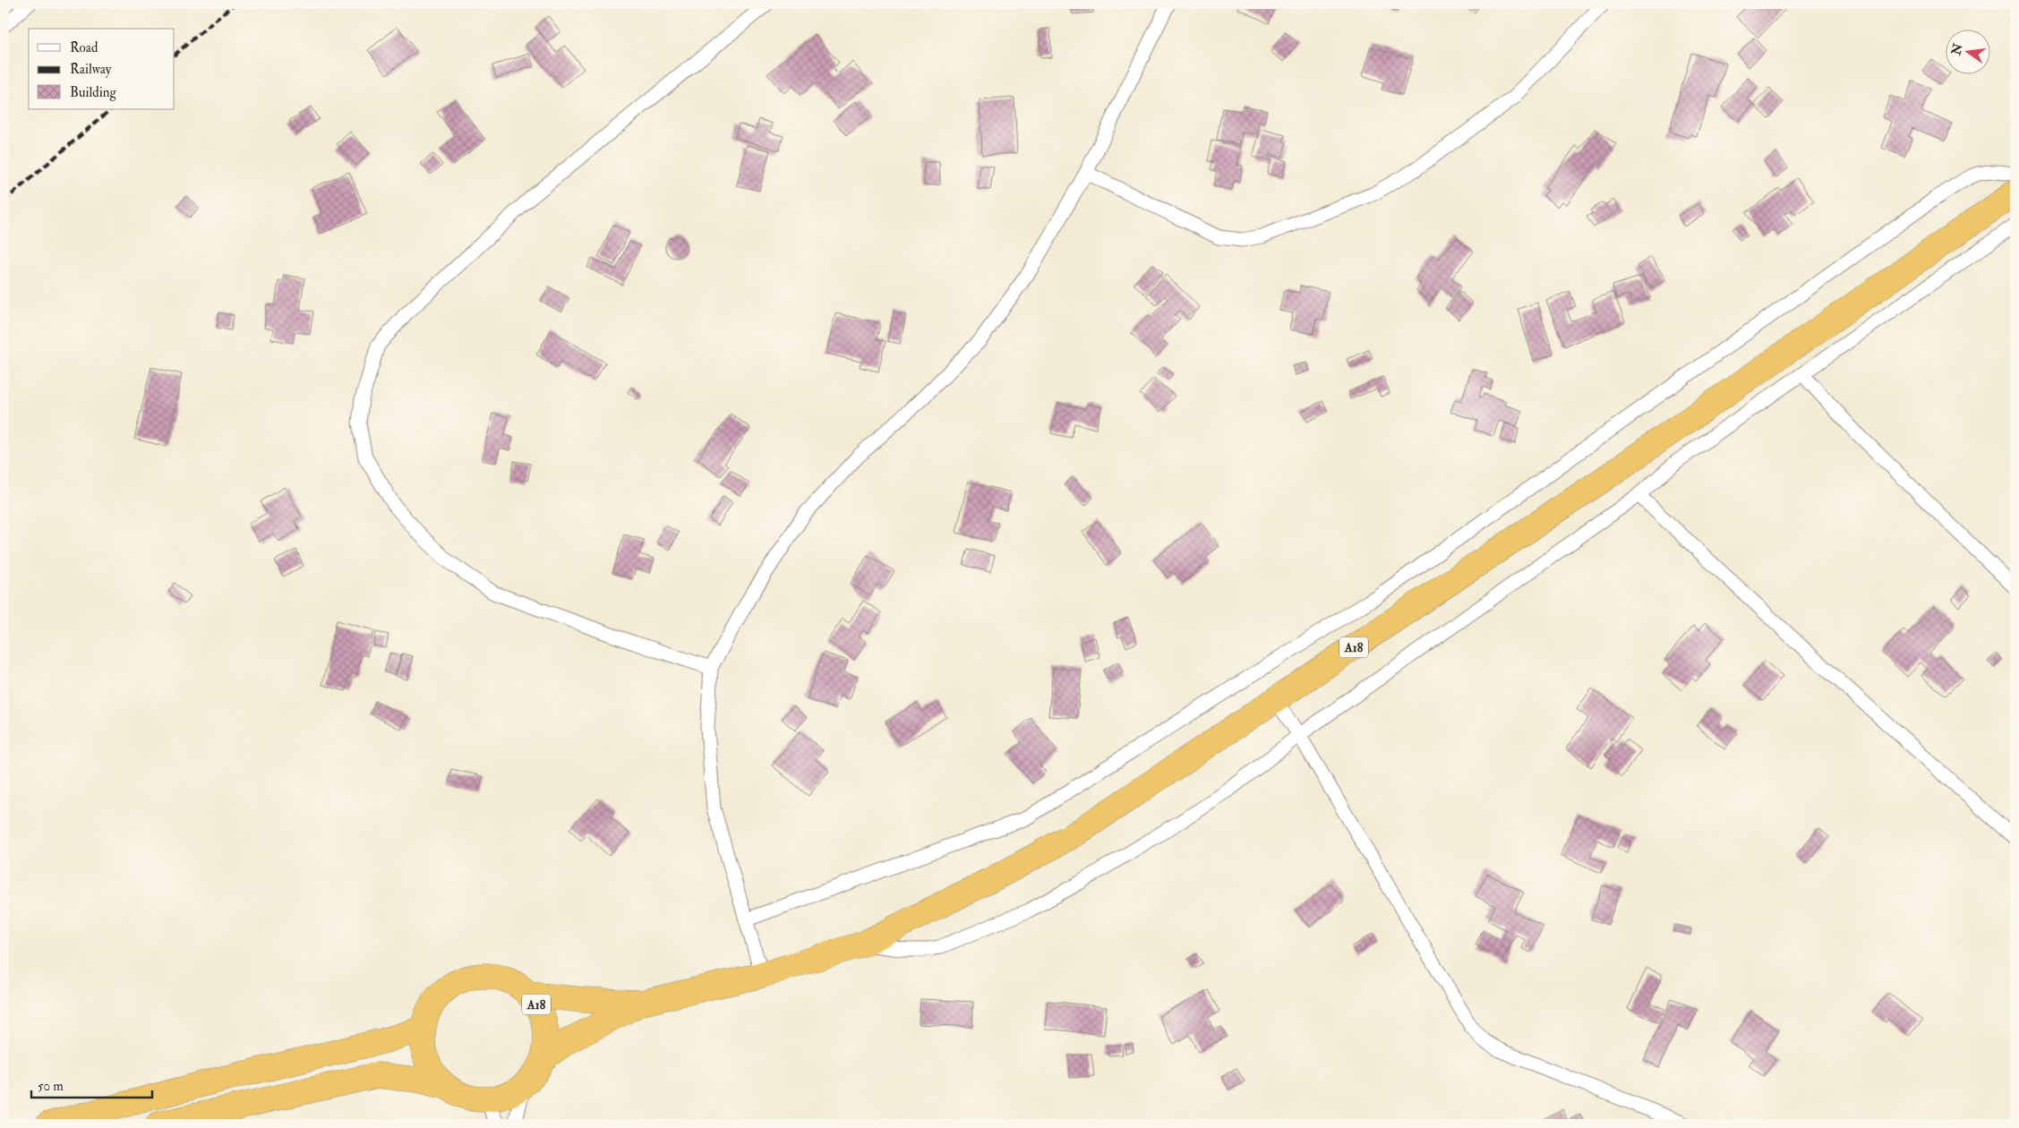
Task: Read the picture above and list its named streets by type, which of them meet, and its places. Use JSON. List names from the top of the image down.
{
  "streets": {
    "highway": ["A18"]
  },
  "legend": ["Road", "Railway", "Building"],
  "scale_bar": "50 m",
  "north": "left"
}
